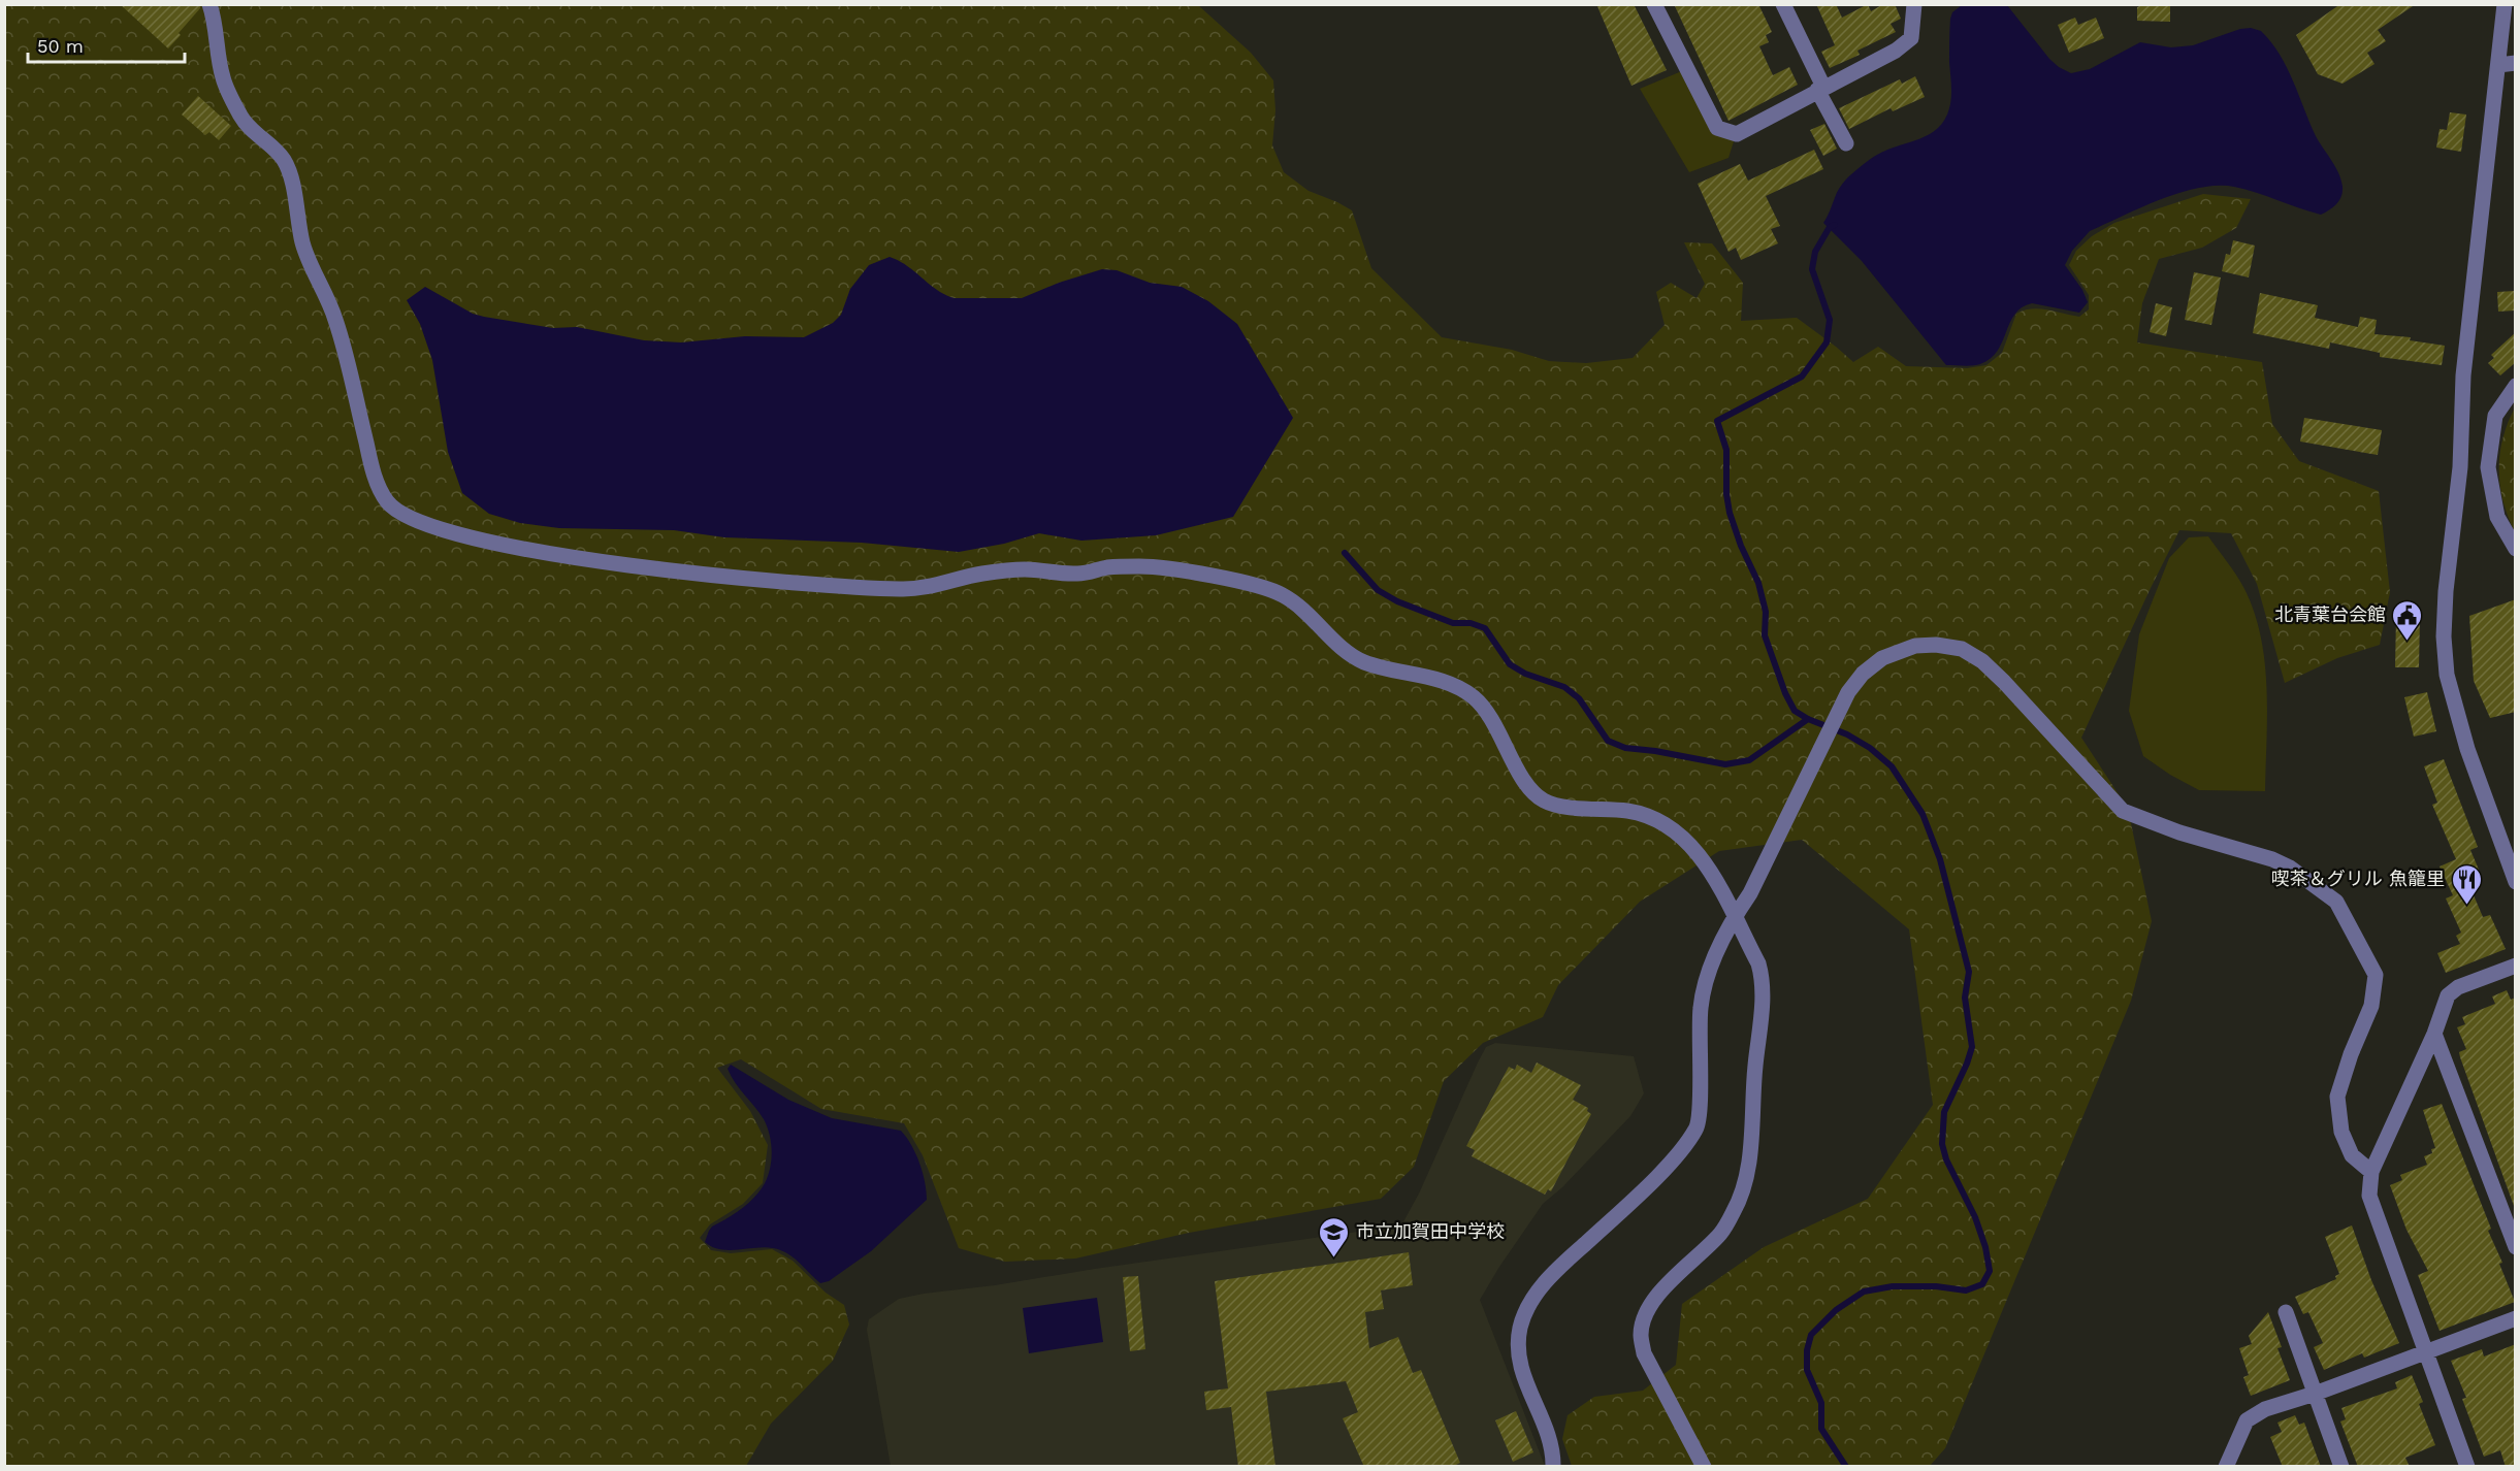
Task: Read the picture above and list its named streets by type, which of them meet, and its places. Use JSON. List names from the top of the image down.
{
  "places": {
    "public building": ["北青葉台会館"],
    "restaurant": ["喫茶＆グリル 魚籠里"],
    "school or university": ["市立加賀田中学校"]
  },
  "scale_bar": "50 m"
}
